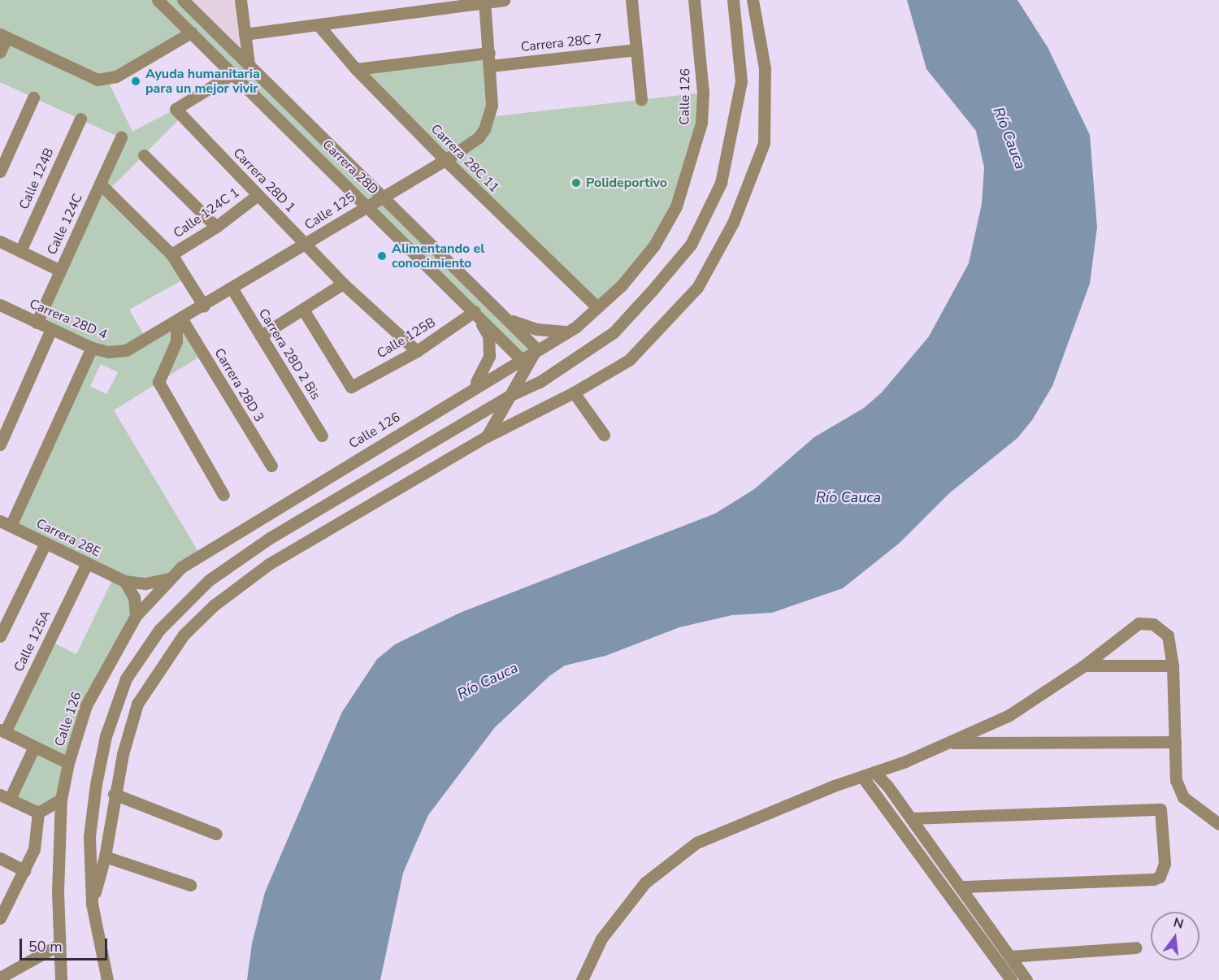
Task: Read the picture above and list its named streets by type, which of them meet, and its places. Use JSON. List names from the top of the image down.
{
  "streets": {
    "street": [
      "Carrera 28C 7",
      "Calle 126",
      "Carrera 28C 11",
      "Carrera 28D",
      "Calle 124B",
      "Carrera 28D 1",
      "Calle 125",
      "Calle 124C 1",
      "Calle 124C",
      "Carrera 28D 4",
      "Calle 125B",
      "Carrera 28D 2 Bis",
      "Carrera 28D 3",
      "Carrera 28E",
      "Calle 125A"
    ]
  },
  "crossings": [
    ["Carrera 28C 7", "Calle 125"],
    ["Calle 126", "Carrera 28C 11"],
    ["Calle 126", "Carrera 28D"],
    ["Calle 126", "Carrera 28E"],
    ["Carrera 28C 11", "Calle 125"],
    ["Carrera 28D", "Carrera 28D 1"],
    ["Carrera 28D", "Calle 125"],
    ["Carrera 28D", "Calle 125B"],
    ["Carrera 28D 1", "Calle 125"],
    ["Carrera 28D 1", "Calle 124C 1"],
    ["Carrera 28D 1", "Calle 125B"],
    ["Calle 125", "Carrera 28D 4"],
    ["Calle 125", "Carrera 28D 2 Bis"],
    ["Calle 125", "Carrera 28D 3"],
    ["Calle 124C", "Carrera 28D 4"],
    ["Carrera 28E", "Calle 125A"]
  ],
  "water": ["Río Cauca"],
  "places": ["Ayuda humanitaria para un mejor vivir", "Polideportivo", "Alimentando el conocimiento"],
  "scale_bar": "50 m",
  "north": "top"
}
